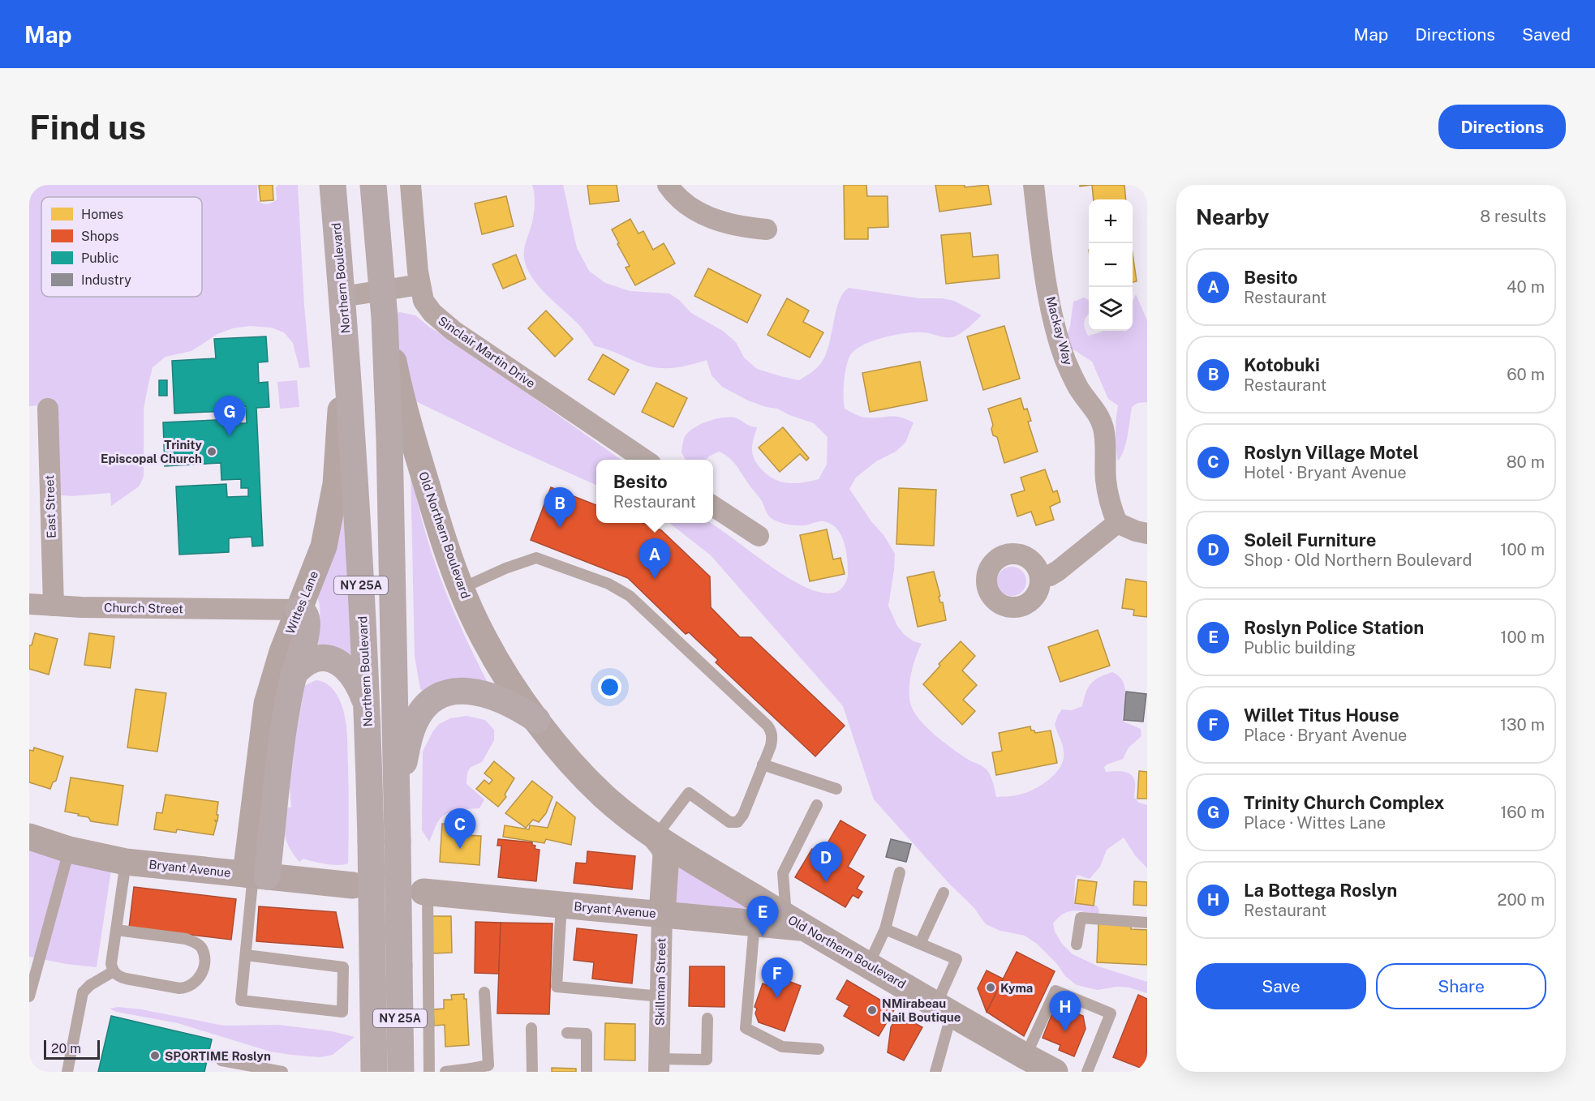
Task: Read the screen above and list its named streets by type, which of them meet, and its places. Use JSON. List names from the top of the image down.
{
  "streets": {
    "main road": [
      "Northern Boulevard",
      "Old Northern Boulevard",
      "NY 25A",
      "Wittes Lane",
      "Bryant Avenue",
      "Skillman Street"
    ],
    "street": [
      "Mackay Way",
      "Sinclair Martin Drive",
      "East Street",
      "Church Street"
    ]
  },
  "crossings": [
    ["Northern Boulevard", "Wittes Lane"],
    ["East Street", "Church Street"],
    ["Old Northern Boulevard", "NY 25A"],
    ["Old Northern Boulevard", "Bryant Avenue"],
    ["Old Northern Boulevard", "Skillman Street"],
    ["Wittes Lane", "Church Street"],
    ["Bryant Avenue", "Skillman Street"]
  ],
  "places": [
    "Trinity Episcopal Church",
    "Kyma",
    "NMirabeau Nail Boutique",
    "SPORTIME Roslyn"
  ],
  "legend": [
    "Homes",
    "Shops",
    "Public",
    "Industry"
  ],
  "scale_bar": "20 m",
  "page": {
    "header": "Map",
    "nav": ["Map", "Directions", "Saved"],
    "buttons": [
      "Directions",
      ["Save", "Share"]
    ],
    "title": "Find us",
    "heading": ["Nearby", "8 results"],
    "map_buttons": ["+", "−"],
    "list": [
      {
        "mark": "A",
        "name": "Besito",
        "note": "Restaurant",
        "value": "40 m"
      },
      {
        "mark": "B",
        "name": "Kotobuki",
        "note": "Restaurant",
        "value": "60 m"
      },
      {
        "mark": "C",
        "name": "Roslyn Village Motel",
        "note": "Hotel · Bryant Avenue",
        "value": "80 m"
      },
      {
        "mark": "D",
        "name": "Soleil Furniture",
        "note": "Shop · Old Northern Boulevard",
        "value": "100 m"
      },
      {
        "mark": "E",
        "name": "Roslyn Police Station",
        "note": "Public building",
        "value": "100 m"
      },
      {
        "mark": "F",
        "name": "Willet Titus House",
        "note": "Place · Bryant Avenue",
        "value": "130 m"
      },
      {
        "mark": "G",
        "name": "Trinity Church Complex",
        "note": "Place · Wittes Lane",
        "value": "160 m"
      },
      {
        "mark": "H",
        "name": "La Bottega Roslyn",
        "note": "Restaurant",
        "value": "200 m"
      }
    ],
    "pins": [
      "G",
      "B",
      "A",
      "C",
      "D",
      "E",
      "F",
      "H"
    ],
    "popup": ["Besito", "Restaurant"],
    "scale": "20 m"
  }
}
